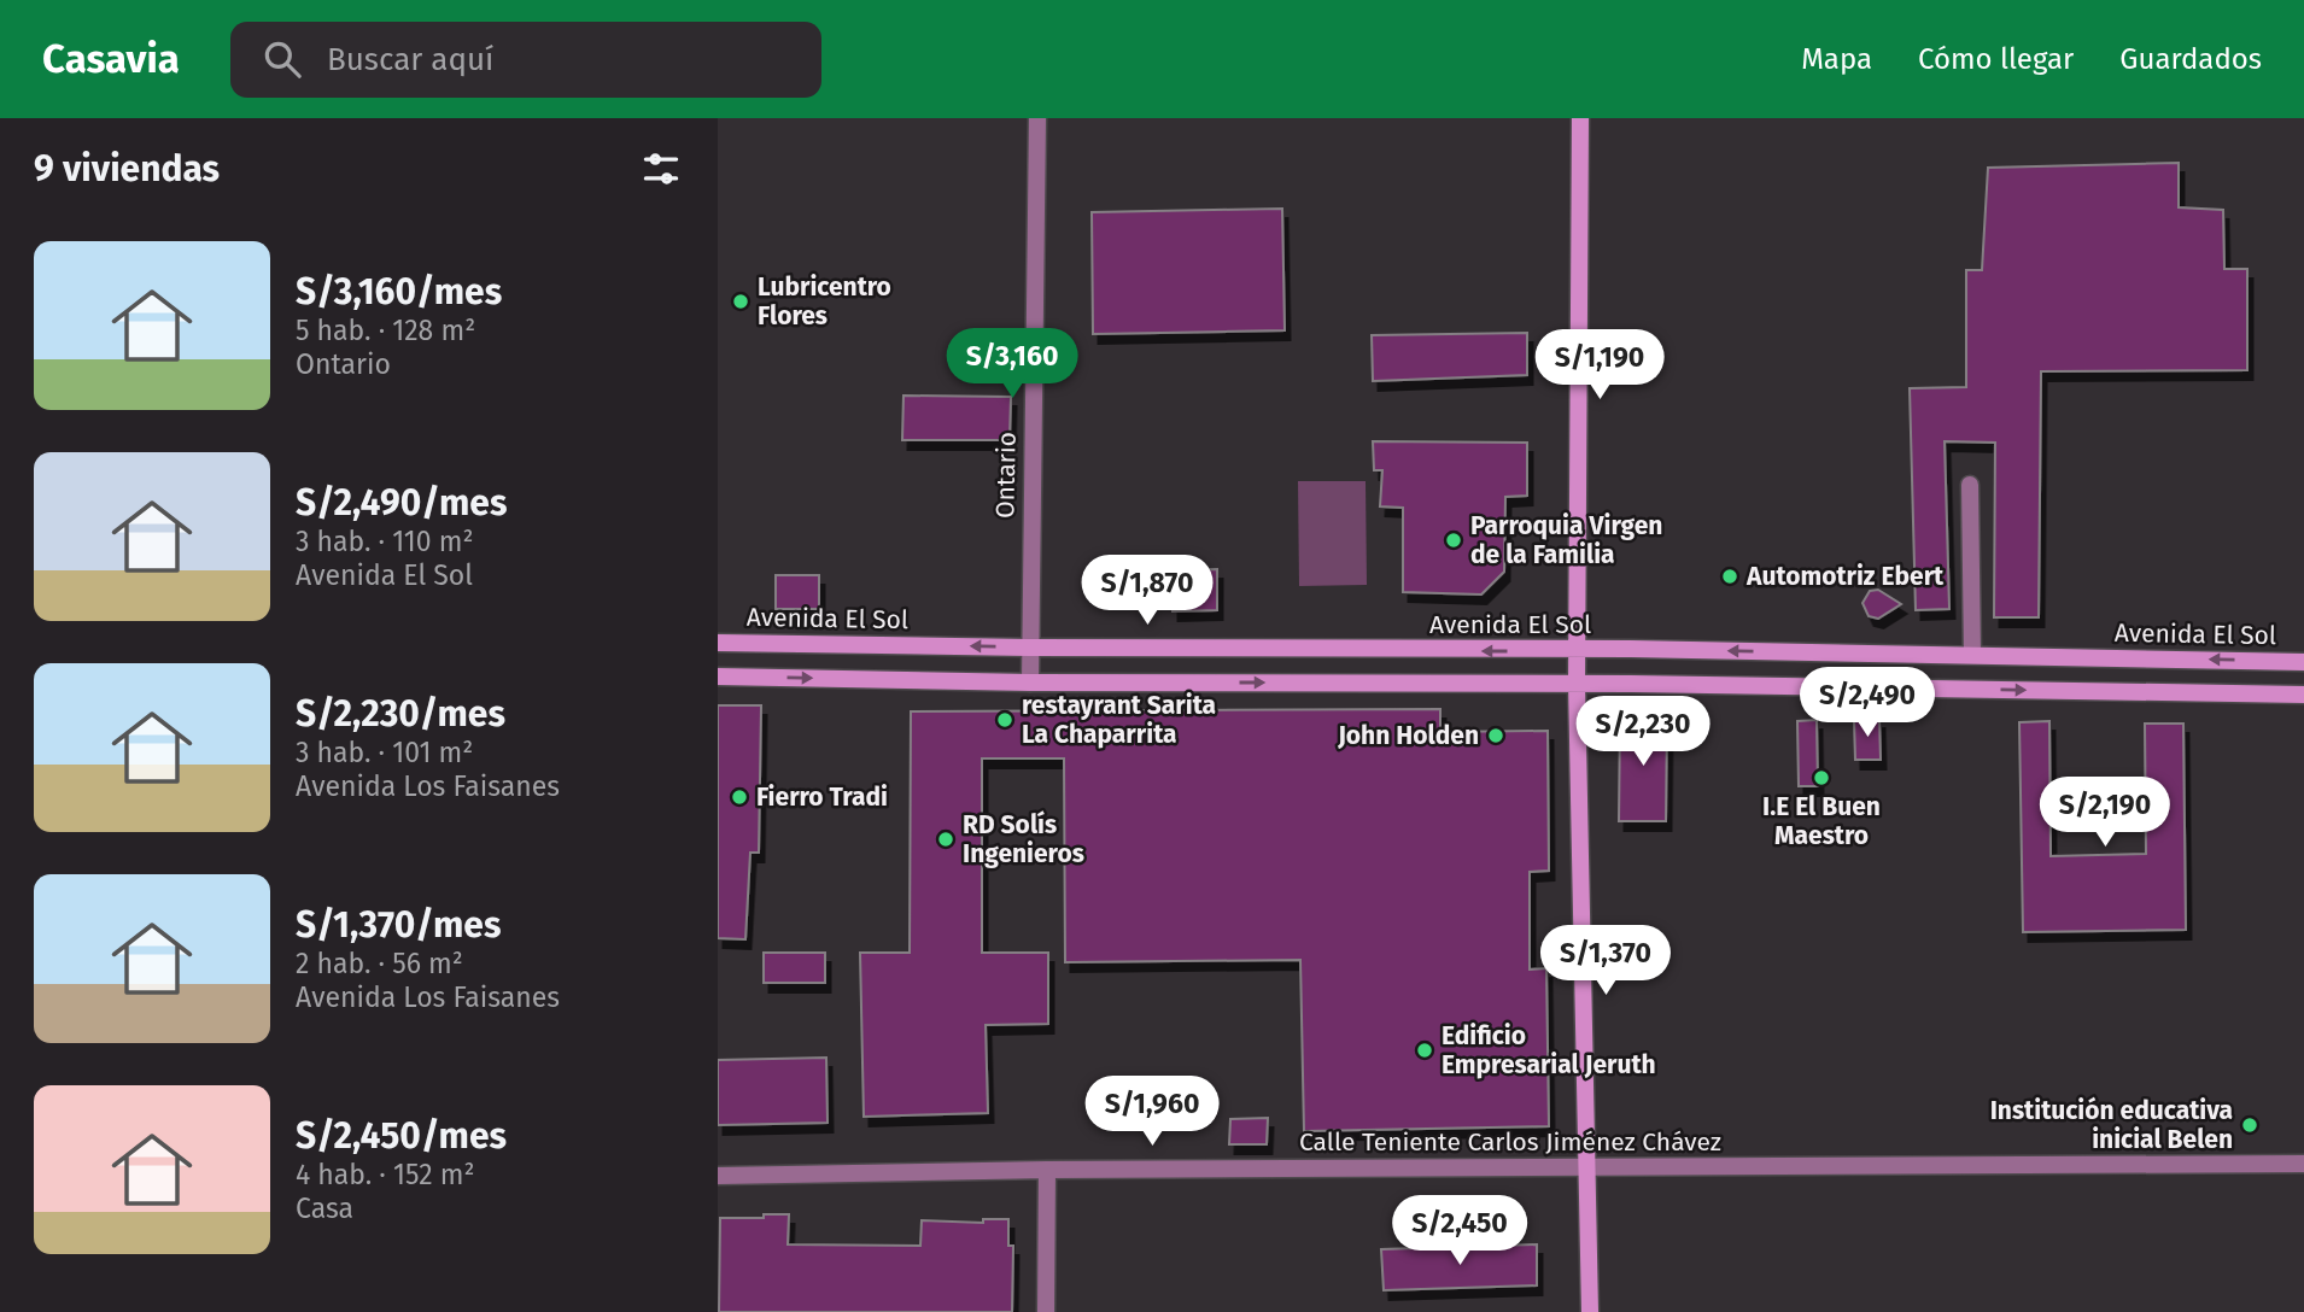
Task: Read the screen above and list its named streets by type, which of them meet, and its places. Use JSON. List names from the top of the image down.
{
  "streets": {
    "main road": ["Avenida El Sol"],
    "street": ["Ontario", "Calle Teniente Carlos Jiménez Chávez"]
  },
  "crossings": [
    ["Ontario", "Avenida El Sol"]
  ],
  "places": [
    "Lubricentro Flores",
    "Parroquia Virgen de la Familia",
    "Automotriz Ebert",
    "restayrant Sarita La Chaparrita",
    "John Holden",
    "I.E El Buen Maestro",
    "Fierro Tradi",
    "RD Solís Ingenieros",
    "Edificio Empresarial Jeruth",
    "Institución educativa inicial Belen"
  ],
  "page": {
    "header": "Casavia",
    "search": "Buscar aquí",
    "nav": ["Mapa", "Cómo llegar", "Guardados"],
    "heading": "9 viviendas",
    "list": [
      {
        "name": "S/3,160/mes",
        "note": "5 hab. · 128 m² · Ontario"
      },
      {
        "name": "S/2,490/mes",
        "note": "3 hab. · 110 m² · Avenida El Sol"
      },
      {
        "name": "S/2,230/mes",
        "note": "3 hab. · 101 m² · Avenida Los Faisanes"
      },
      {
        "name": "S/1,370/mes",
        "note": "2 hab. · 56 m² · Avenida Los Faisanes"
      },
      {
        "name": "S/2,450/mes",
        "note": "4 hab. · 152 m² · Casa"
      }
    ],
    "price": [
      "S/3,160",
      "S/1,190",
      "S/1,870",
      "S/2,490",
      "S/2,230",
      "S/2,190",
      "S/1,370",
      "S/1,960",
      "S/2,450"
    ]
  }
}
